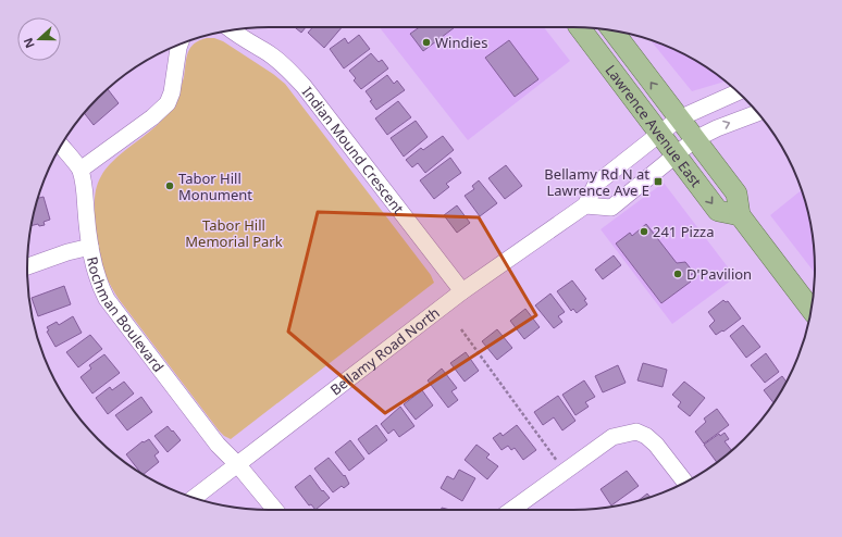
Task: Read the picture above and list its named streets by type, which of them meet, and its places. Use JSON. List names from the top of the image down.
{
  "streets": {
    "main road": ["Lawrence Avenue East"],
    "street": ["Indian Mound Crescent", "Rochman Boulevard", "Bellamy Road North"]
  },
  "crossings": [
    ["Lawrence Avenue East", "Bellamy Road North"],
    ["Indian Mound Crescent", "Bellamy Road North"],
    ["Rochman Boulevard", "Bellamy Road North"]
  ],
  "parks": ["Tabor Hill Memorial Park"],
  "places": {
    "other": [
      "Windies",
      "Tabor Hill Monument",
      "241 Pizza",
      "D'Pavilion"
    ],
    "transit": ["Bellamy Rd N at Lawrence Ave E"]
  },
  "north": "left"
}
